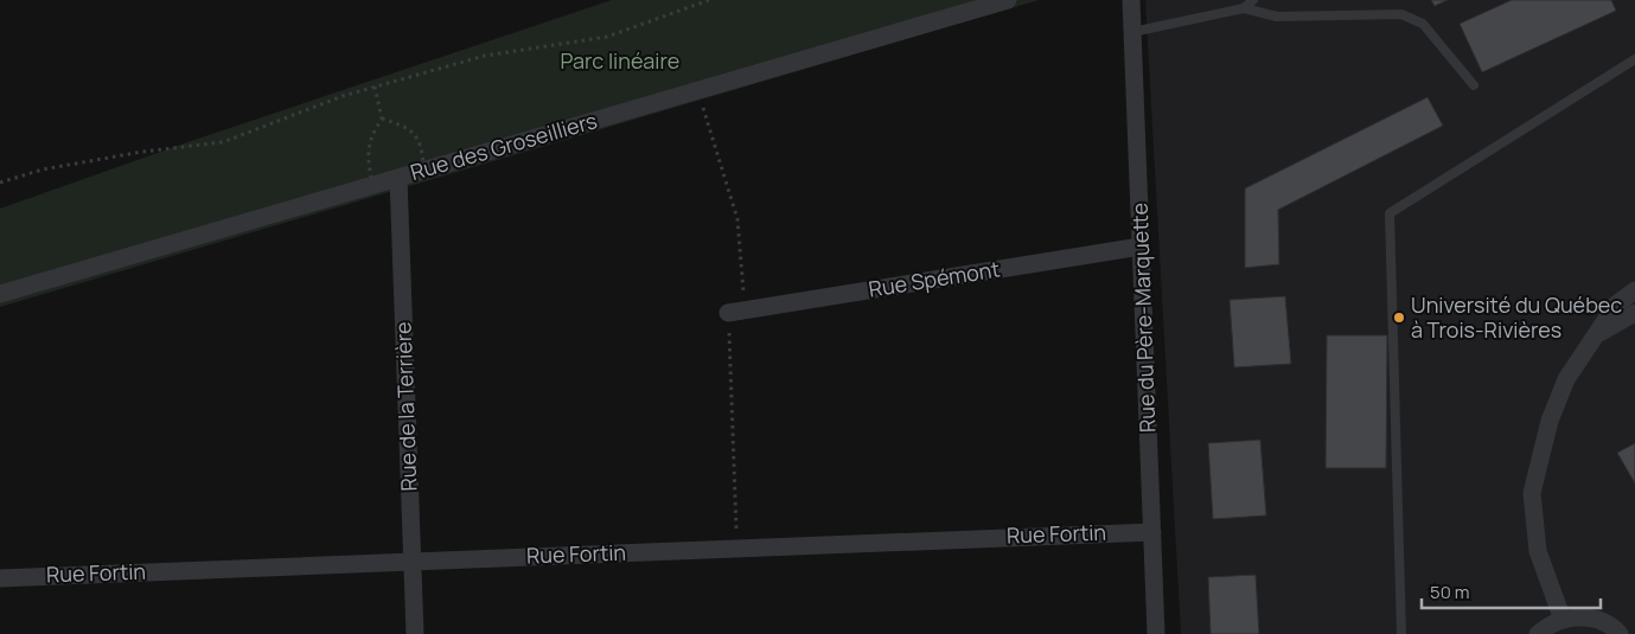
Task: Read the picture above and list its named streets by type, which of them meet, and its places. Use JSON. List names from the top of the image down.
{
  "streets": {
    "street": [
      "Rue des Groseilliers",
      "Rue Spémont",
      "Rue du Père-Marquette",
      "Rue de la Terrière",
      "Rue Fortin"
    ]
  },
  "crossings": [
    ["Rue des Groseilliers", "Rue de la Terrière"],
    ["Rue Spémont", "Rue du Père-Marquette"],
    ["Rue du Père-Marquette", "Rue Fortin"],
    ["Rue de la Terrière", "Rue Fortin"]
  ],
  "parks": ["Parc linéaire"],
  "places": ["Université du Québec à Trois-Rivières"],
  "scale_bar": "50 m"
}
